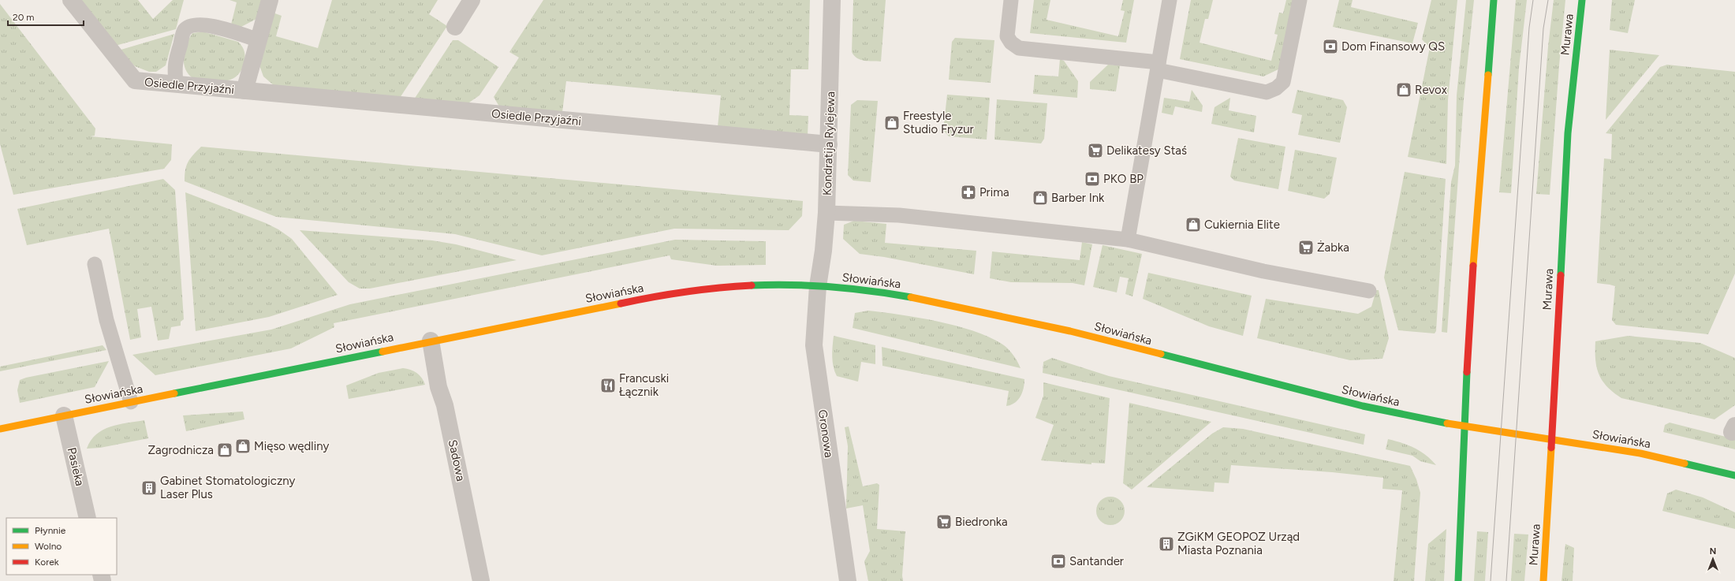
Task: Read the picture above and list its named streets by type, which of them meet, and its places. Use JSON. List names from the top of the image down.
{
  "streets": {
    "street": [
      "Murawa",
      "Osiedle Przyjaźni",
      "Kondratija Rylejewa",
      "Słowiańska",
      "Gronowa",
      "Sadowa",
      "Pasieka"
    ]
  },
  "crossings": [
    ["Murawa", "Słowiańska"],
    ["Osiedle Przyjaźni", "Kondratija Rylejewa"],
    ["Kondratija Rylejewa", "Słowiańska"],
    ["Kondratija Rylejewa", "Gronowa"],
    ["Słowiańska", "Gronowa"],
    ["Słowiańska", "Sadowa"],
    ["Słowiańska", "Pasieka"]
  ],
  "places": {
    "bank": ["Dom Finansowy QS", "PKO BP", "Santander"],
    "shop": [
      "Revox",
      "Freestyle Studio Fryzur",
      "Barber Ink",
      "Cukiernia Elite",
      "Mięso wędliny",
      "Zagrodnicza"
    ],
    "supermarket": ["Delikatesy Staś", "Żabka", "Biedronka"],
    "pharmacy": ["Prima"],
    "restaurant": ["Francuski Łącznik"],
    "building": ["Gabinet Stomatologiczny Laser Plus", "ZGiKM GEOPOZ Urząd Miasta Poznania"]
  },
  "legend": ["Płynnie", "Wolno", "Korek"],
  "scale_bar": "20 m",
  "north": "top"
}
